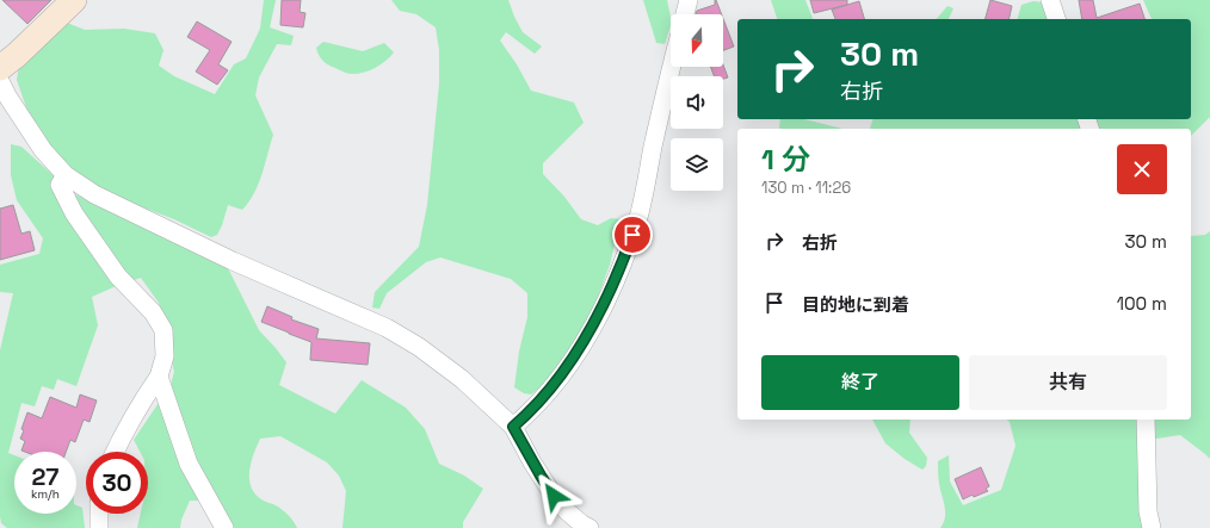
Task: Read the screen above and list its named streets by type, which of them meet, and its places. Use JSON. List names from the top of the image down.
{
  "north": "bottom",
  "page": {
    "turn": ["30 m", "右折"],
    "heading": ["1 分", "130 m · 11:26"],
    "list": [
      {
        "name": "右折",
        "value": "30 m"
      },
      {
        "name": "目的地に到着",
        "value": "100 m"
      }
    ],
    "buttons": ["終了", "共有"],
    "speed": "27 km/h",
    "limit": "30"
  }
}
